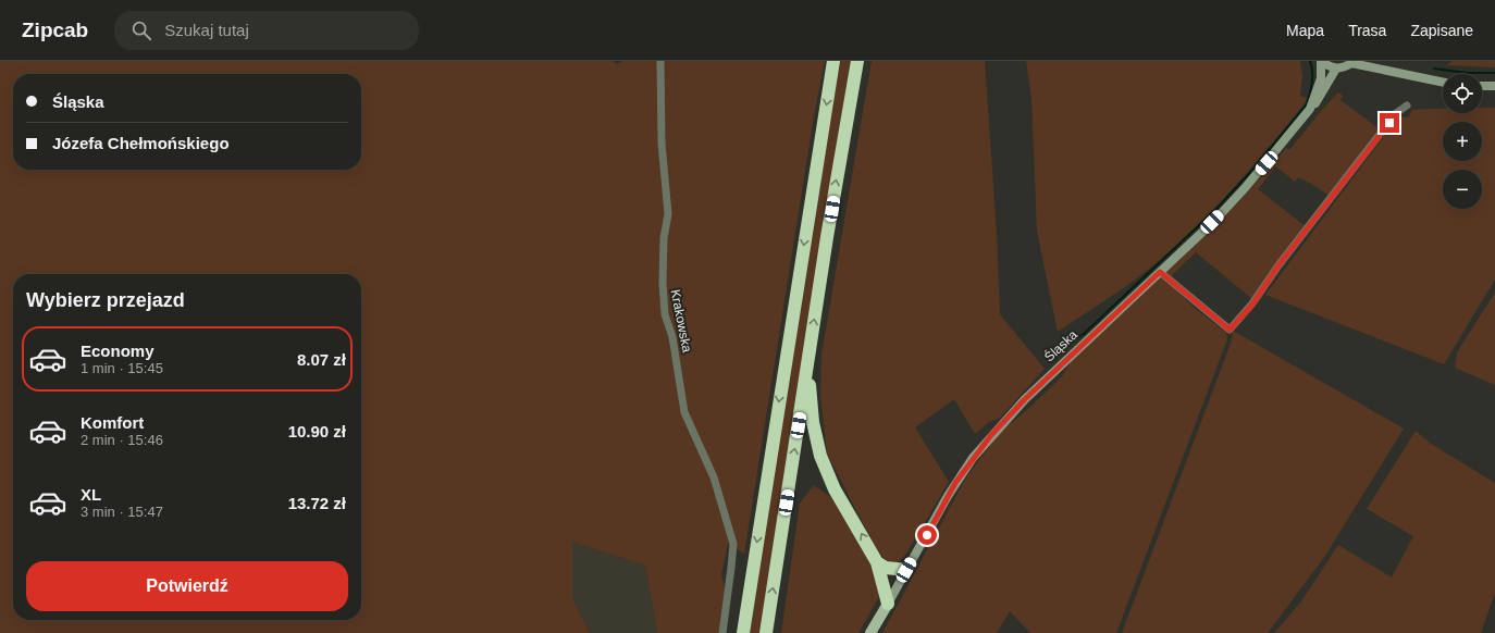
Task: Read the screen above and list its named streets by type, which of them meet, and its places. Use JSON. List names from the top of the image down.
{
  "streets": {
    "main road": ["Śląska"],
    "street": ["Krakowska"]
  },
  "page": {
    "header": "Zipcab",
    "search": "Szukaj tutaj",
    "nav": ["Mapa", "Trasa", "Zapisane"],
    "map_buttons": ["+", "−"],
    "banner": ["Śląska", "Józefa Chełmońskiego"],
    "heading": "Wybierz przejazd",
    "list": [
      {
        "name": "Economy",
        "note": "1 min · 15:45",
        "value": "8.07 zł"
      },
      {
        "name": "Komfort",
        "note": "2 min · 15:46",
        "value": "10.90 zł"
      },
      {
        "name": "XL",
        "note": "3 min · 15:47",
        "value": "13.72 zł"
      }
    ],
    "buttons": "Potwierdź"
  }
}
